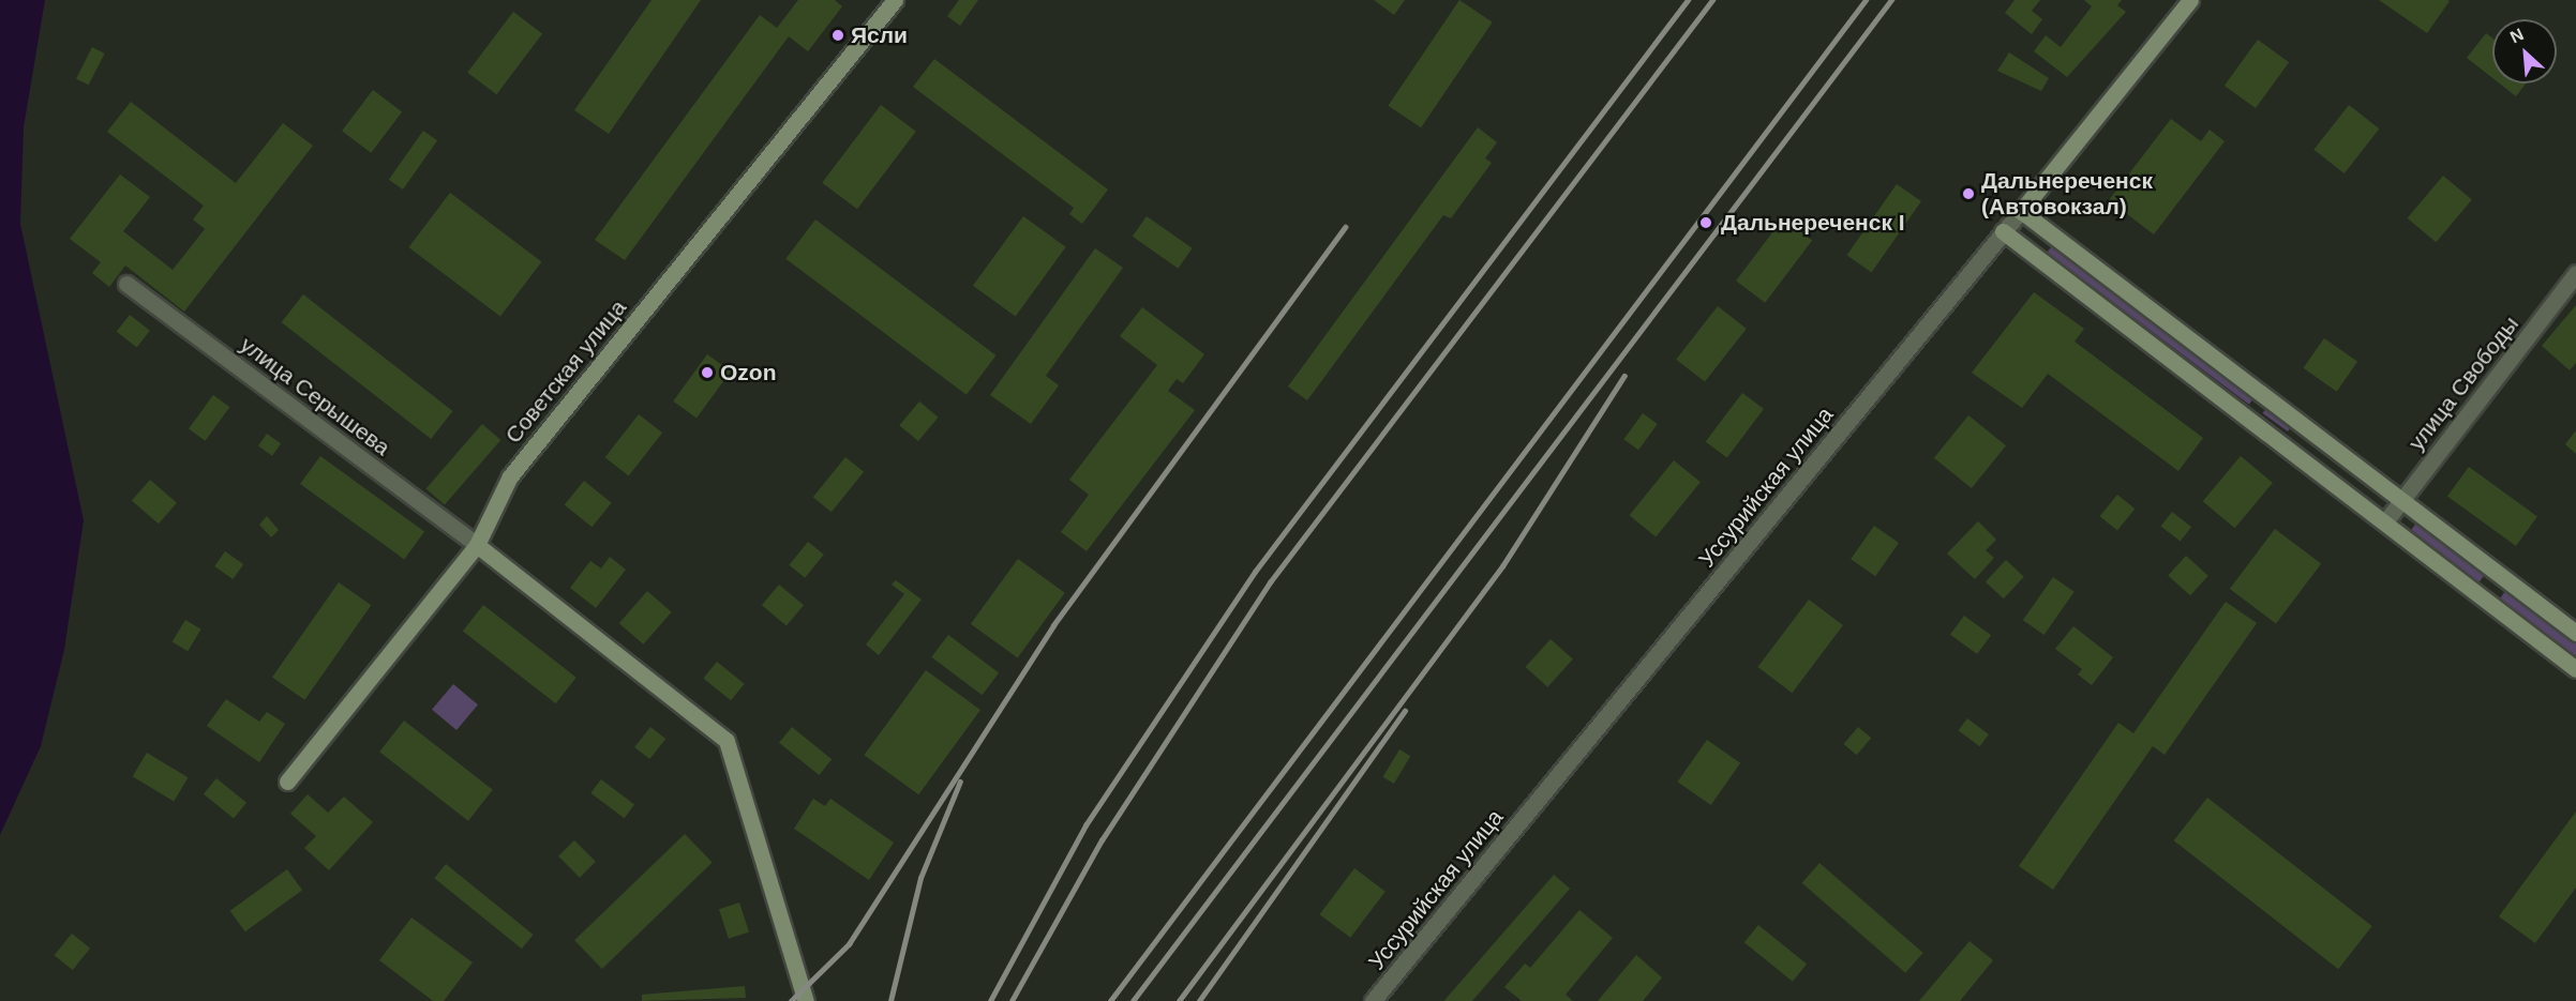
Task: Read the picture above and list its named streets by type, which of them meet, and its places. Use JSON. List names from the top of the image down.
{
  "streets": {
    "street": [
      "Советская улица",
      "улица Свободы",
      "улица Серышева",
      "Уссурийская улица"
    ]
  },
  "crossings": [
    ["Советская улица", "улица Серышева"]
  ],
  "places": [
    "Ясли",
    "Дальнереченск (Автовокзал)",
    "Дальнереченск I",
    "Ozon"
  ],
  "north": "top left"
}
